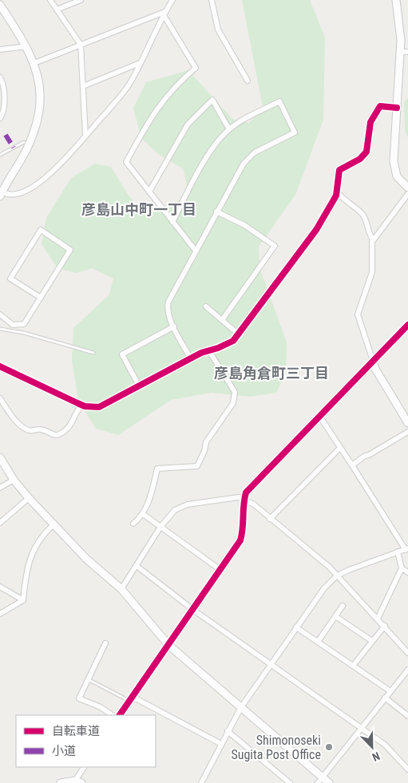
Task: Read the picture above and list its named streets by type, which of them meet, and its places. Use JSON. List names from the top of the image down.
{
  "districts": ["彦島山中町一丁目", "彦島角倉町三丁目"],
  "places": ["Shimonoseki Sugita Post Office"],
  "legend": ["自転車道", "小道"],
  "north": "bottom right"
}
